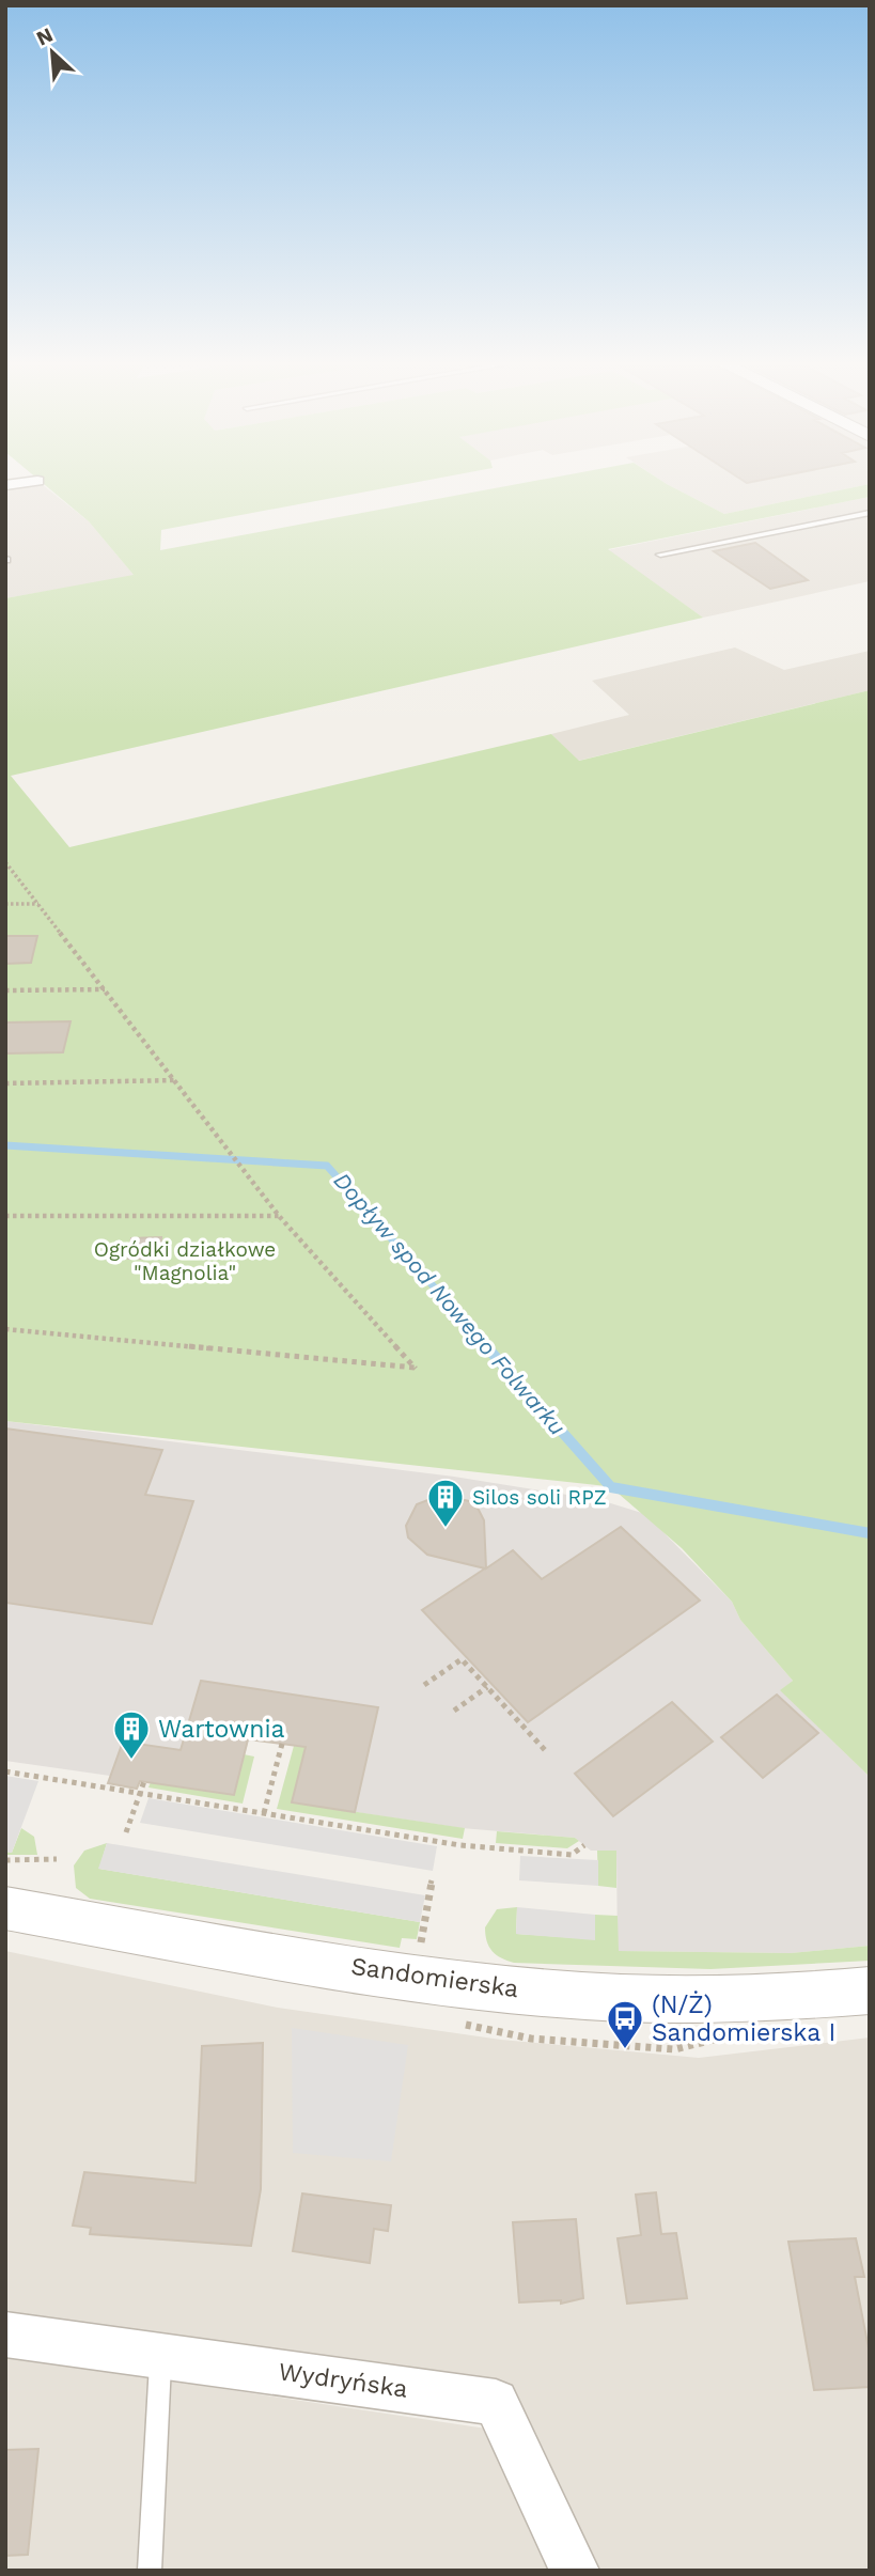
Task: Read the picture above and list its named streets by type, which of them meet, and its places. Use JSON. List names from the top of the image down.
{
  "streets": {
    "street": ["Sandomierska", "Wydryńska"]
  },
  "water": ["Dopływ spod Nowego Folwarku"],
  "parks": ["Ogródki działkowe \"Magnolia\""],
  "places": {
    "building": ["Silos soli RPZ", "Wartownia"],
    "bus stop": ["(N/Ż) Sandomierska I"]
  },
  "north": "top left"
}
